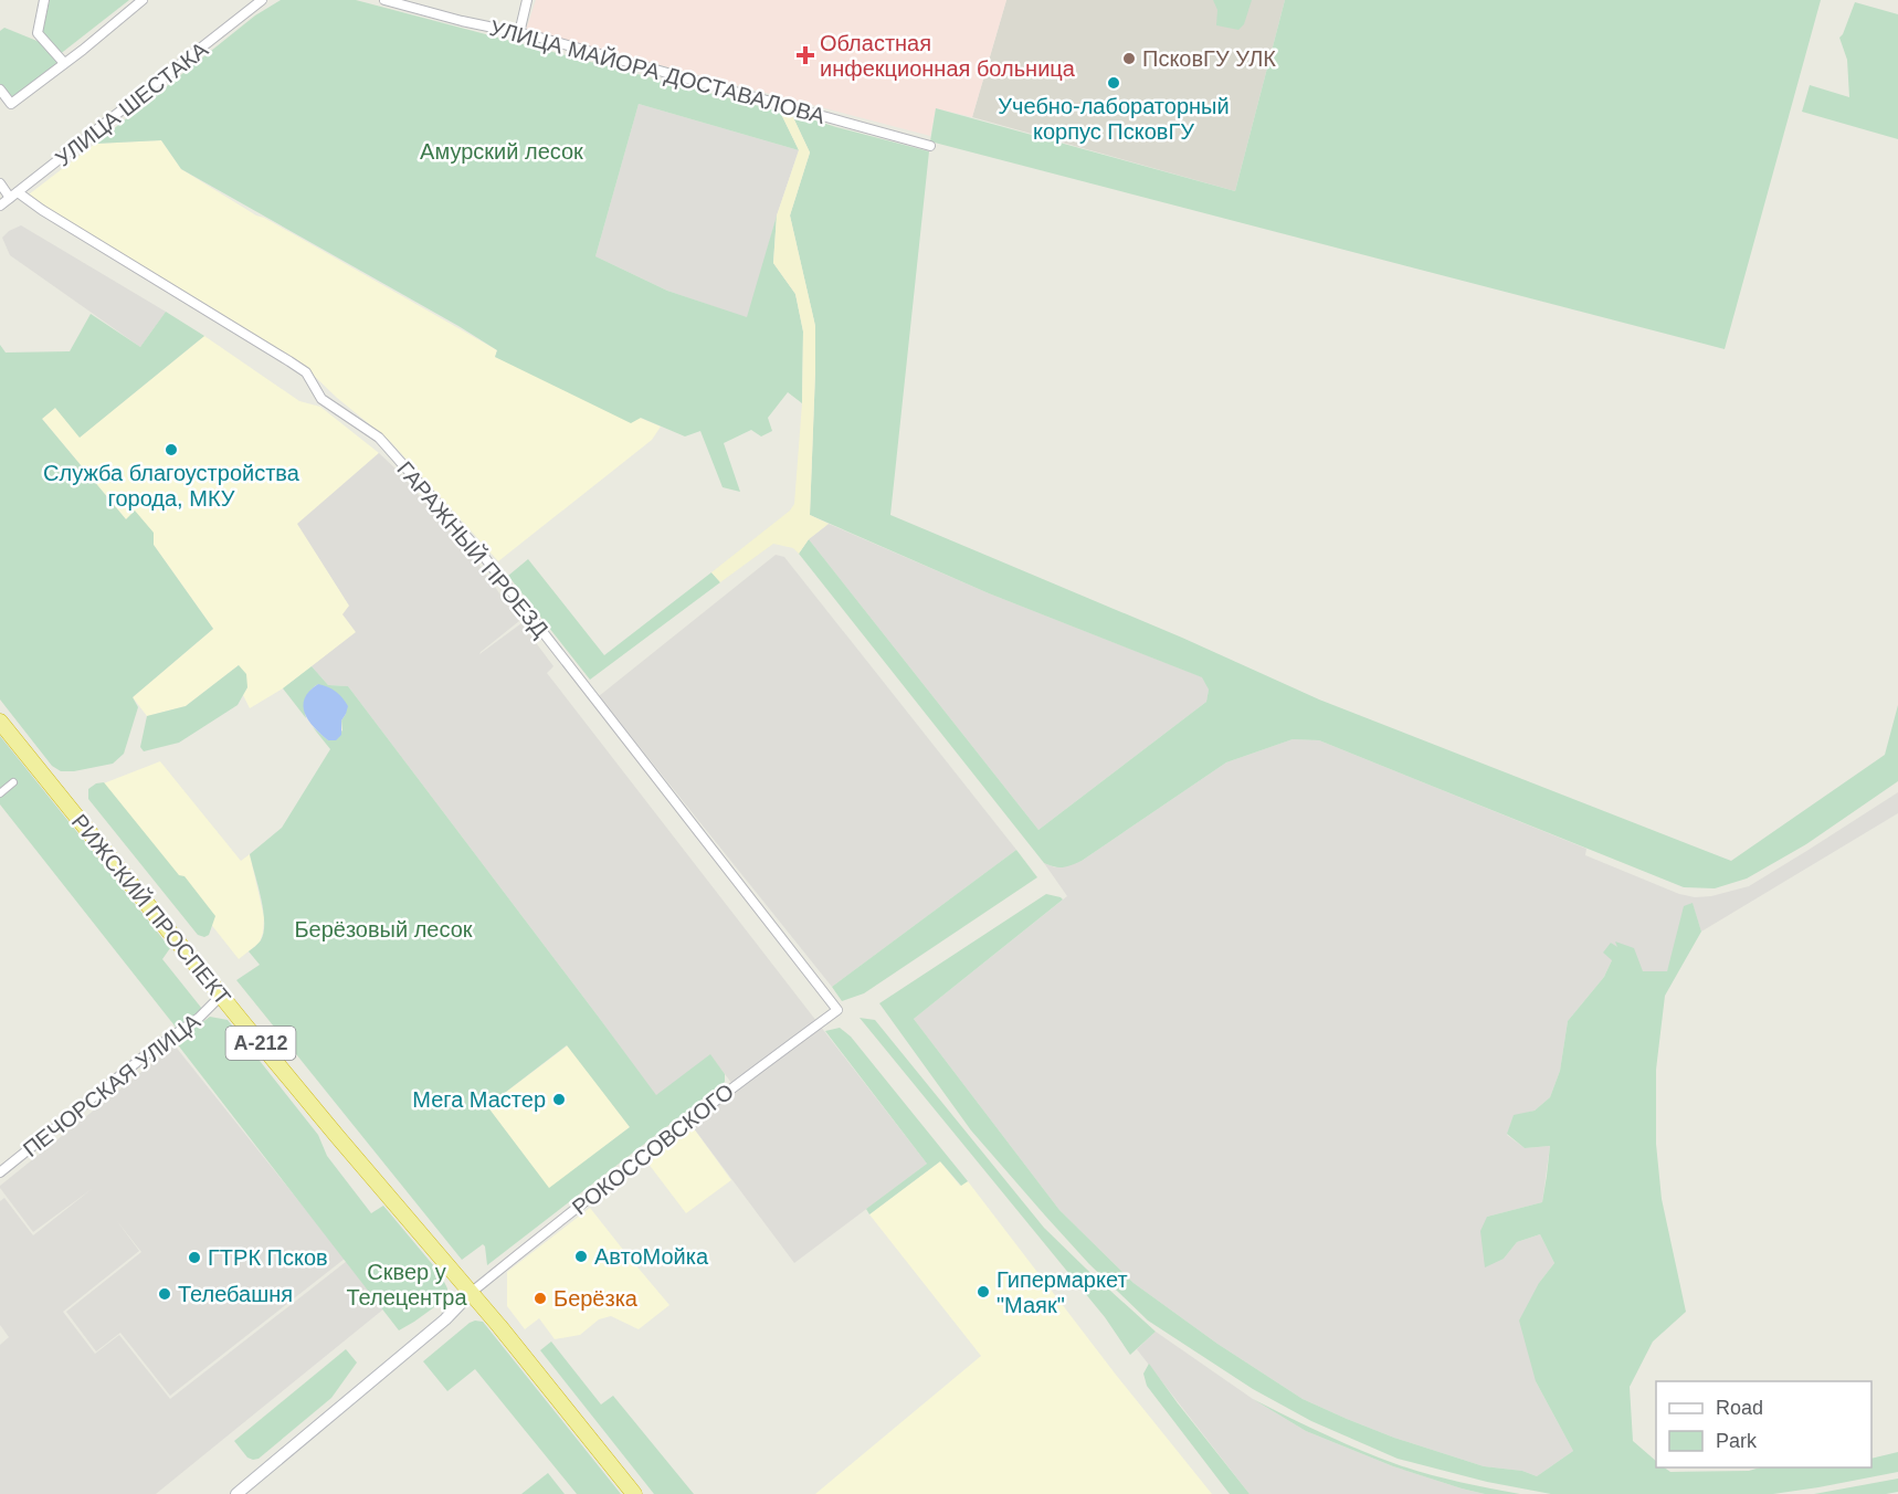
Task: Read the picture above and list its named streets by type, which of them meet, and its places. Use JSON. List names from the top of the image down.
{
  "streets": {
    "highway": ["РИЖСКИЙ ПРОСПЕКТ", "А-212"],
    "street": [
      "УЛИЦА МАЙОРА ДОСТАВАЛОВА",
      "УЛИЦА ШЕСТАКА",
      "ГАРАЖНЫЙ ПРОЕЗД",
      "ПЕЧОРСКАЯ УЛИЦА",
      "РОКОССОВСКОГО"
    ]
  },
  "crossings": [
    ["УЛИЦА ШЕСТАКА", "ГАРАЖНЫЙ ПРОЕЗД"],
    ["ГАРАЖНЫЙ ПРОЕЗД", "РОКОССОВСКОГО"],
    ["РИЖСКИЙ ПРОСПЕКТ", "ПЕЧОРСКАЯ УЛИЦА"],
    ["РИЖСКИЙ ПРОСПЕКТ", "РОКОССОВСКОГО"]
  ],
  "parks": ["Амурский лесок", "Берёзовый лесок", "Сквер у Телецентра"],
  "places": {
    "health": ["Областная инфекционная больница"],
    "other": [
      "ПсковГУ УЛК",
      "Учебно-лабораторный корпус ПсковГУ",
      "Служба благоустройства города, МКУ",
      "Мега Мастер",
      "АвтоМойка",
      "ГТРК Псков",
      "Гипермаркет \"Маяк\"",
      "Телебашня",
      "Берёзка"
    ]
  },
  "legend": ["Road", "Park"]
}
